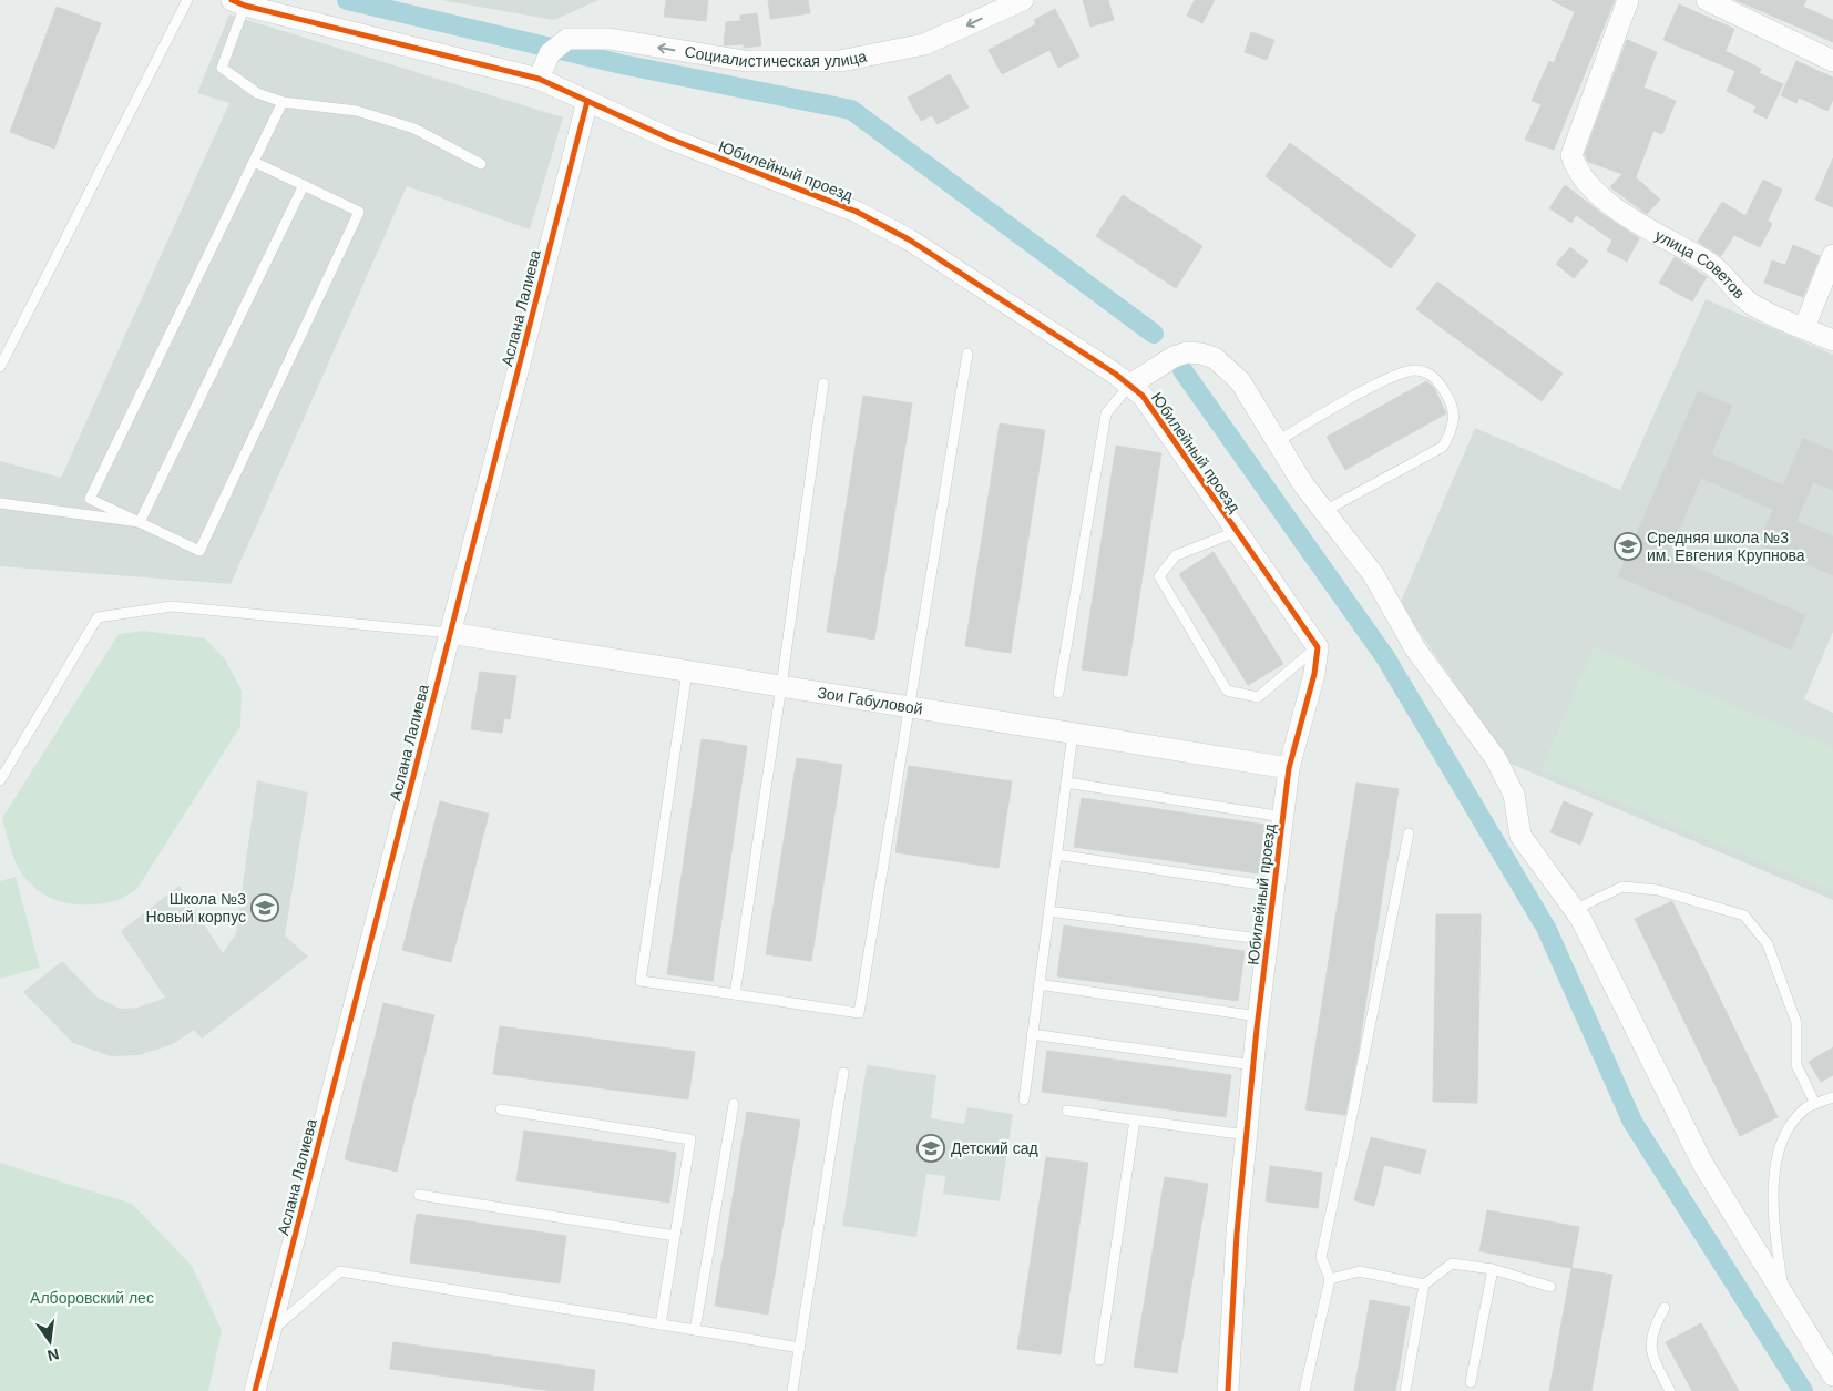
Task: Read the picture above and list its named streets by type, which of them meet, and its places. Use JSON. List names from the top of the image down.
{
  "streets": {
    "street": [
      "Социалистическая улица",
      "Юбилейный проезд",
      "улица Советов",
      "Аслана Лалиева",
      "Зои Габуловой"
    ]
  },
  "crossings": [
    ["Социалистическая улица", "Юбилейный проезд"],
    ["Юбилейный проезд", "Аслана Лалиева"],
    ["Юбилейный проезд", "Зои Габуловой"],
    ["Аслана Лалиева", "Зои Габуловой"]
  ],
  "one_way": ["Социалистическая улица"],
  "parks": ["Алборовский лес"],
  "places": {
    "school or university": ["Средняя школа №3 им. Евгения Крупнова", "Школа №3 Новый корпус", "Детский сад"]
  },
  "north": "bottom"
}
